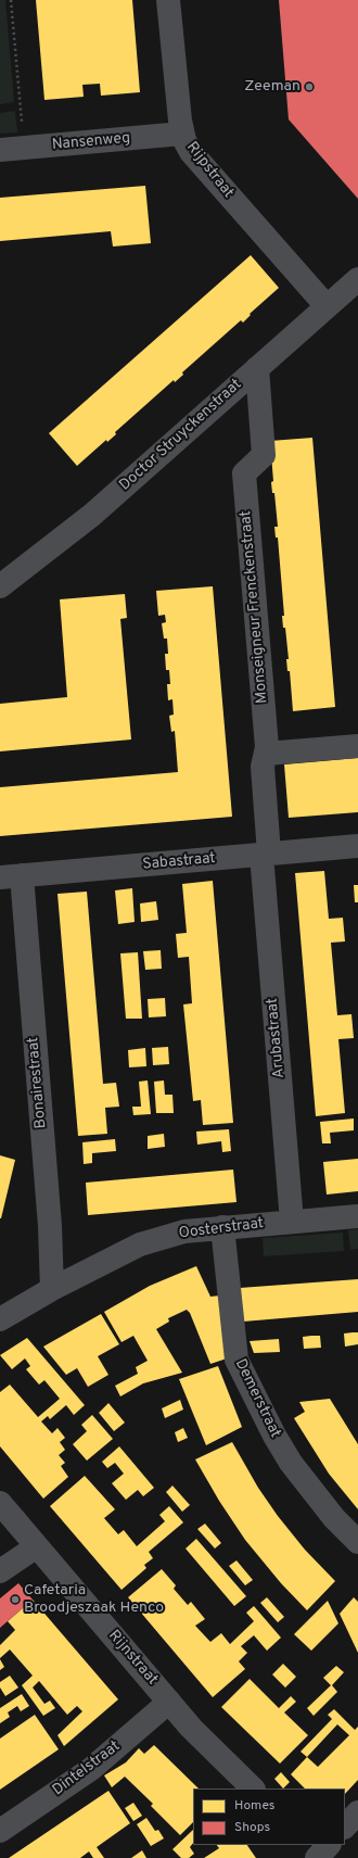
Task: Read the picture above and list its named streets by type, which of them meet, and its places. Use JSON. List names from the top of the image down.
{
  "streets": {
    "street": [
      "Nansenweg",
      "Rijpstraat",
      "Doctor Struyckenstraat",
      "Monseigneur Frenckenstraat",
      "Sabastraat",
      "Arubastraat",
      "Bonairestraat",
      "Oosterstraat",
      "Demerstraat",
      "Rijnstraat",
      "Dintelstraat"
    ]
  },
  "crossings": [
    ["Nansenweg", "Rijpstraat"],
    ["Rijpstraat", "Doctor Struyckenstraat"],
    ["Doctor Struyckenstraat", "Monseigneur Frenckenstraat"],
    ["Monseigneur Frenckenstraat", "Sabastraat"],
    ["Monseigneur Frenckenstraat", "Arubastraat"],
    ["Sabastraat", "Arubastraat"],
    ["Sabastraat", "Bonairestraat"],
    ["Arubastraat", "Oosterstraat"],
    ["Bonairestraat", "Oosterstraat"],
    ["Oosterstraat", "Demerstraat"],
    ["Rijnstraat", "Dintelstraat"]
  ],
  "places": ["Zeeman", "Cafetaria Broodjeszaak Henco"],
  "legend": ["Homes", "Shops"]
}
